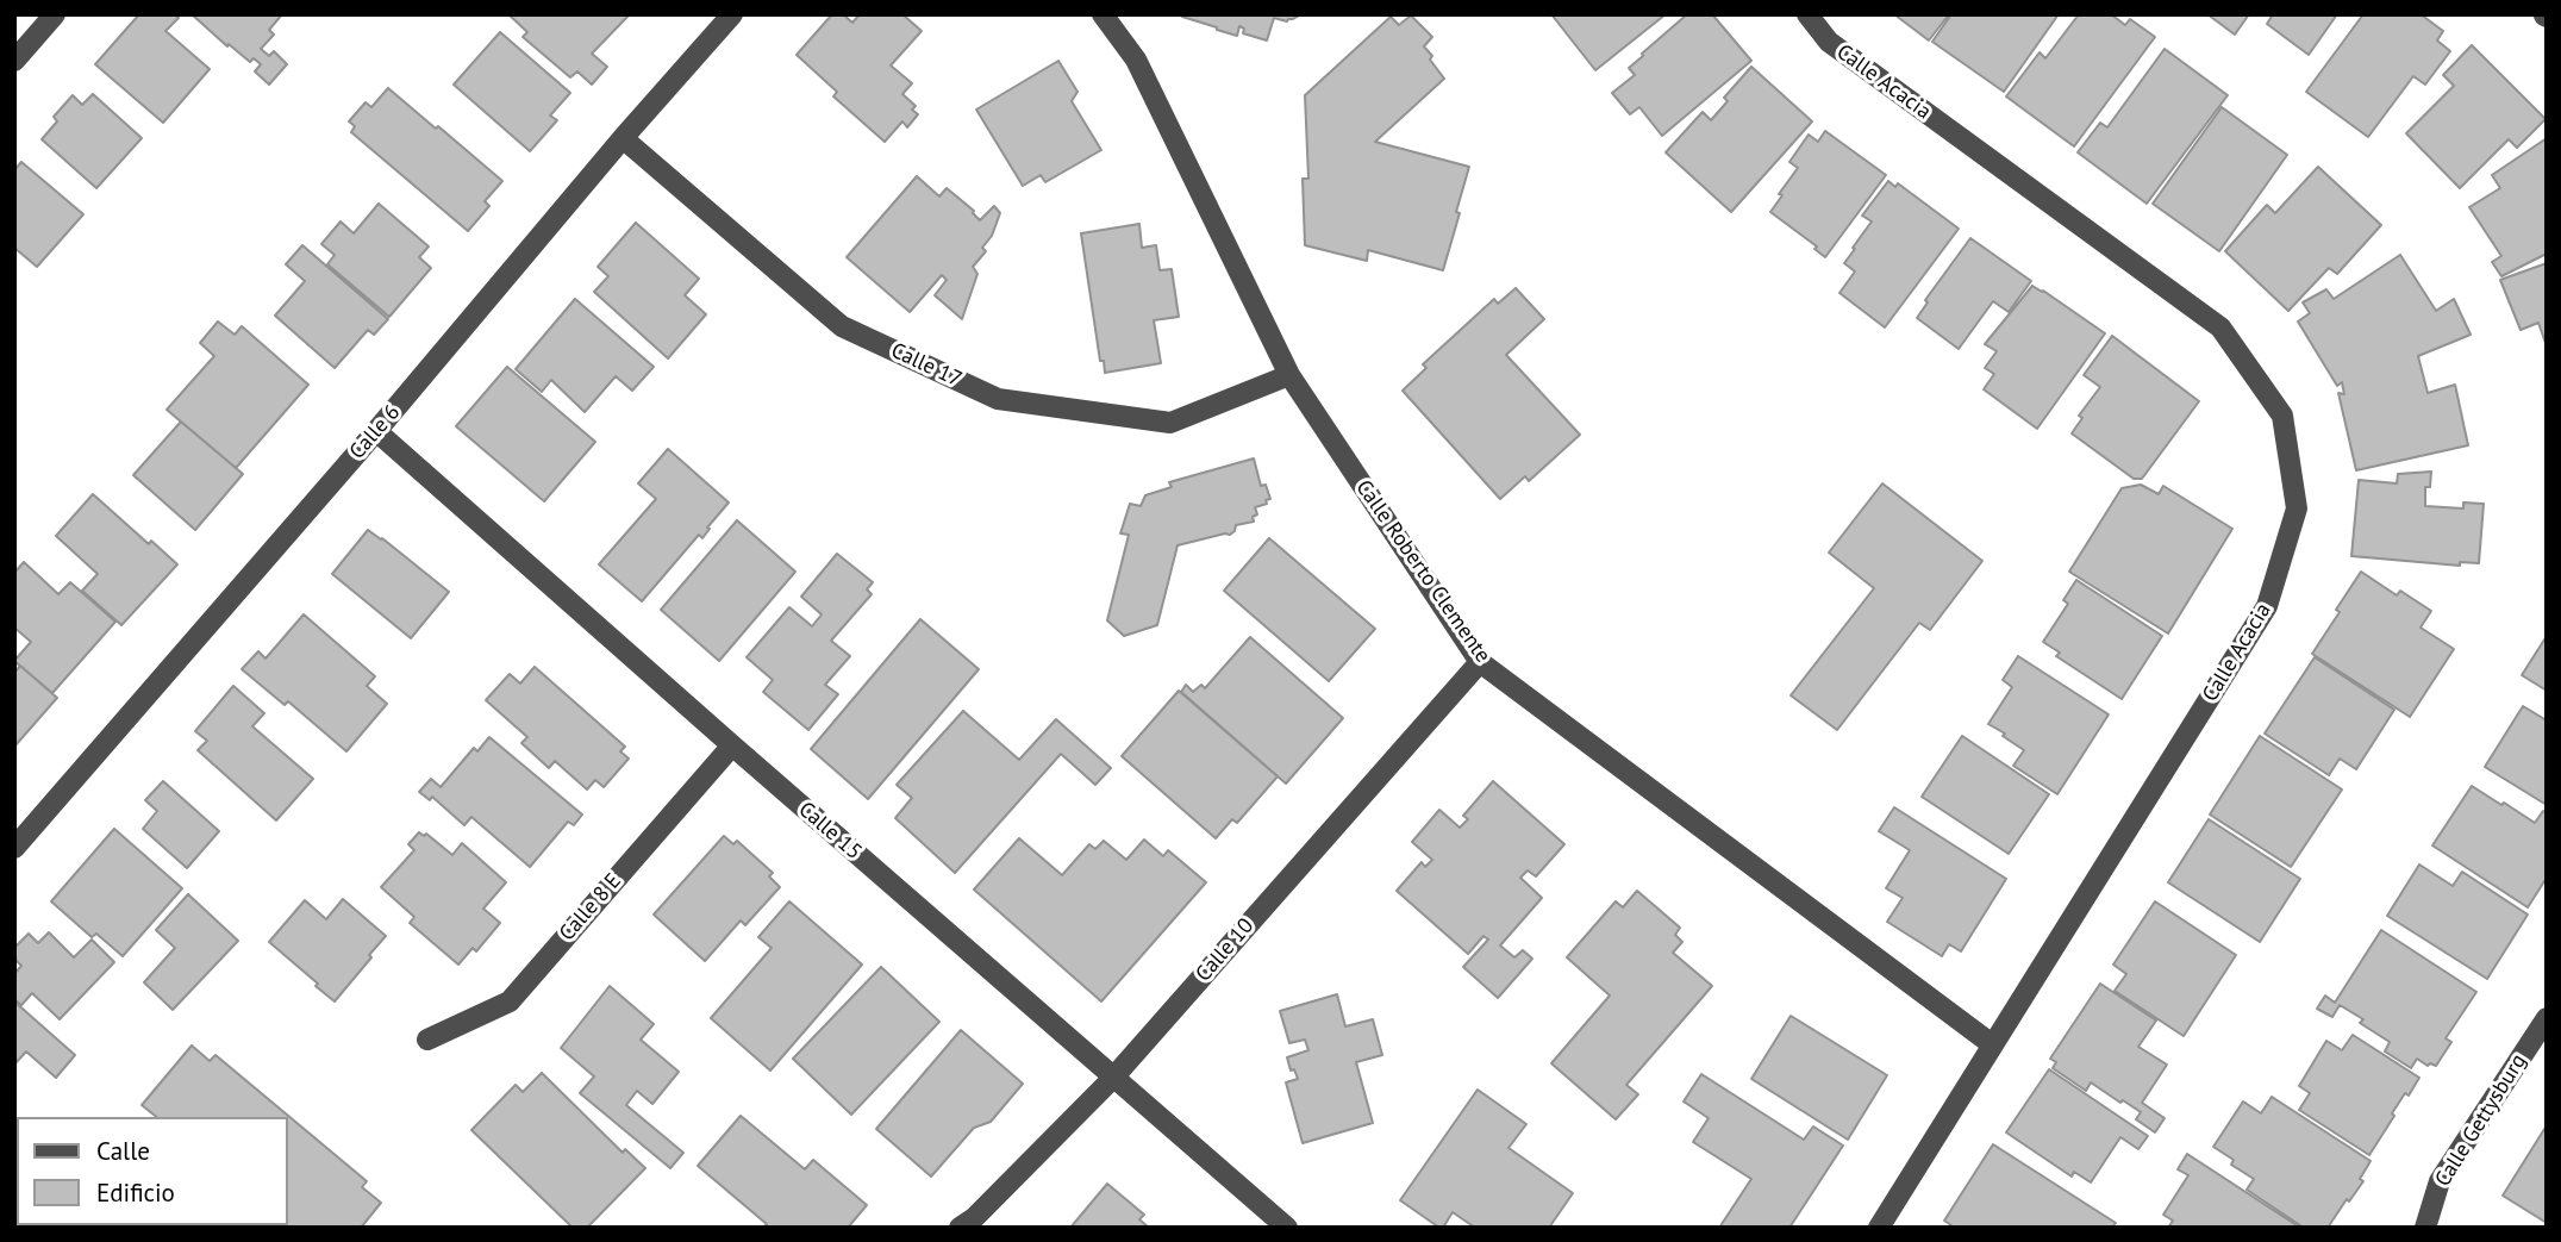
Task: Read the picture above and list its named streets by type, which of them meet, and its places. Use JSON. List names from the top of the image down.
{
  "streets": {
    "street": [
      "Calle Acacia",
      "Calle 17",
      "Calle 6",
      "Calle Roberto Clemente",
      "Calle 15",
      "Calle 8 E",
      "Calle 10",
      "Calle Gettysburg"
    ]
  },
  "crossings": [
    ["Calle Acacia", "Calle Roberto Clemente"],
    ["Calle 17", "Calle 6"],
    ["Calle 17", "Calle Roberto Clemente"],
    ["Calle 6", "Calle 15"],
    ["Calle Roberto Clemente", "Calle 10"],
    ["Calle 15", "Calle 8 E"],
    ["Calle 15", "Calle 10"]
  ],
  "legend": ["Calle", "Edificio"]
}
